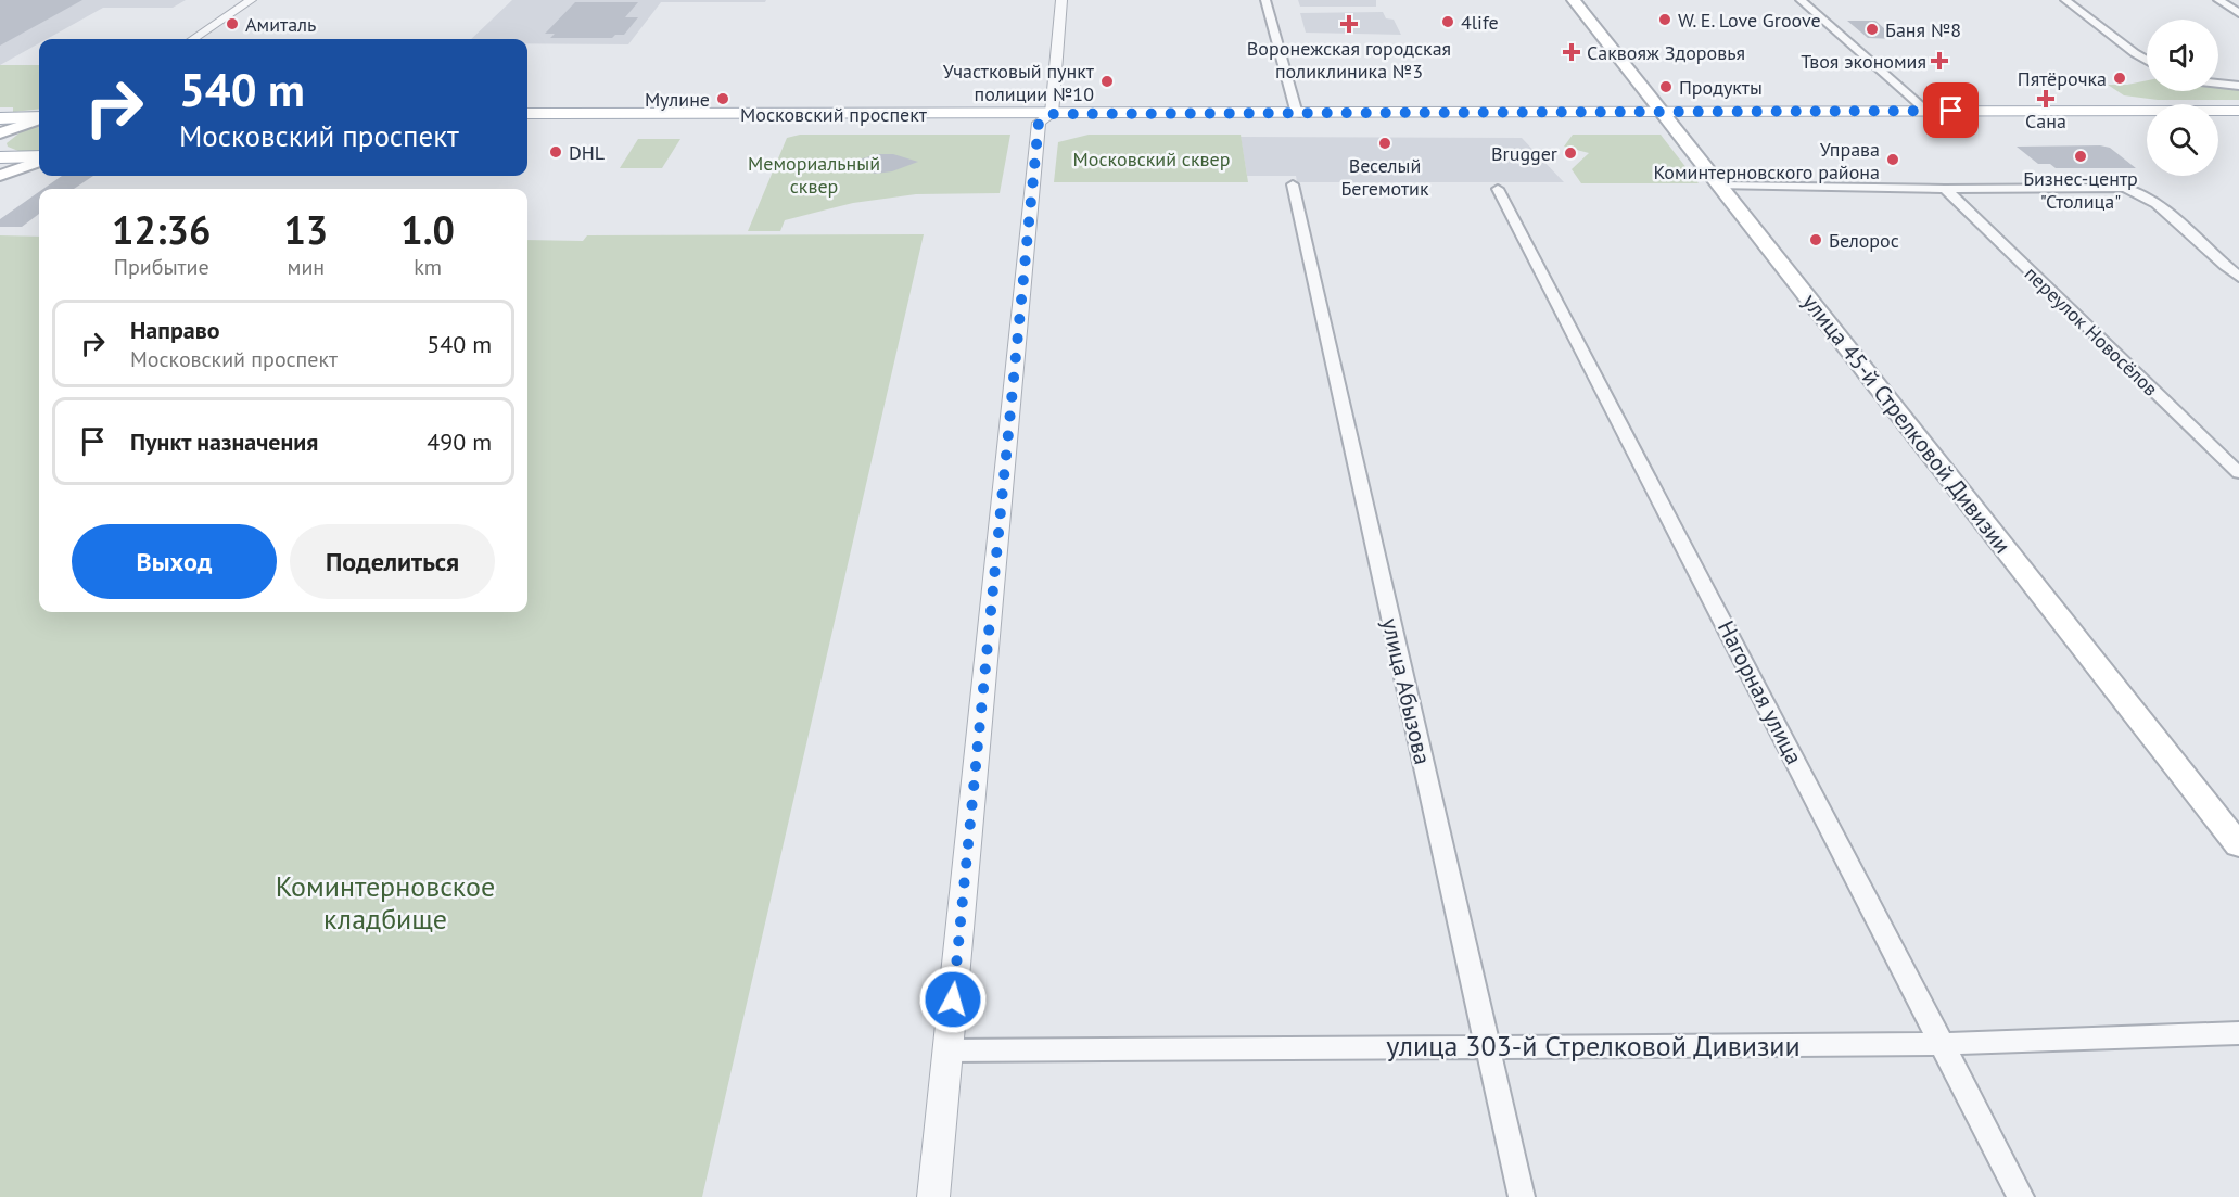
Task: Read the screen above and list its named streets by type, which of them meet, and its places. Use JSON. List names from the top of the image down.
{
  "streets": {
    "main road": ["Московский проспект", "улица 45-й Стрелковой Дивизии"],
    "street": [
      "переулок Новосёлов",
      "улица Абызова",
      "Нагорная улица",
      "улица 303-й Стрелковой Дивизии"
    ]
  },
  "crossings": [
    ["Московский проспект", "улица 45-й Стрелковой Дивизии"],
    ["улица Абызова", "улица 303-й Стрелковой Дивизии"],
    ["Нагорная улица", "улица 303-й Стрелковой Дивизии"]
  ],
  "parks": ["Московский сквер", "Мемориальный сквер", "Коминтерновское кладбище"],
  "places": {
    "other": [
      "W. E. Love Groove",
      "4life",
      "Амиталь",
      "Баня №8",
      "Пятёрочка",
      "Участковый пункт полиции №10",
      "Продукты",
      "Мулине",
      "Веселый Бегемотик",
      "DHL",
      "Brugger",
      "Бизнес-центр \"Столица\"",
      "Управа Коминтерновского района",
      "Белорос"
    ],
    "health": [
      "Воронежская городская поликлиника №3",
      "Саквояж Здоровья",
      "Твоя экономия",
      "Сана"
    ]
  },
  "page": {
    "turn": ["540 m", "Московский проспект"],
    "eta": [
      "12:36",
      "Прибытие",
      "13",
      "мин",
      "1.0",
      "km"
    ],
    "list": [
      {
        "name": "Направо",
        "note": "Московский проспект",
        "value": "540 m"
      },
      {
        "name": "Пункт назначения",
        "value": "490 m"
      }
    ],
    "buttons": ["Выход", "Поделиться"]
  }
}
